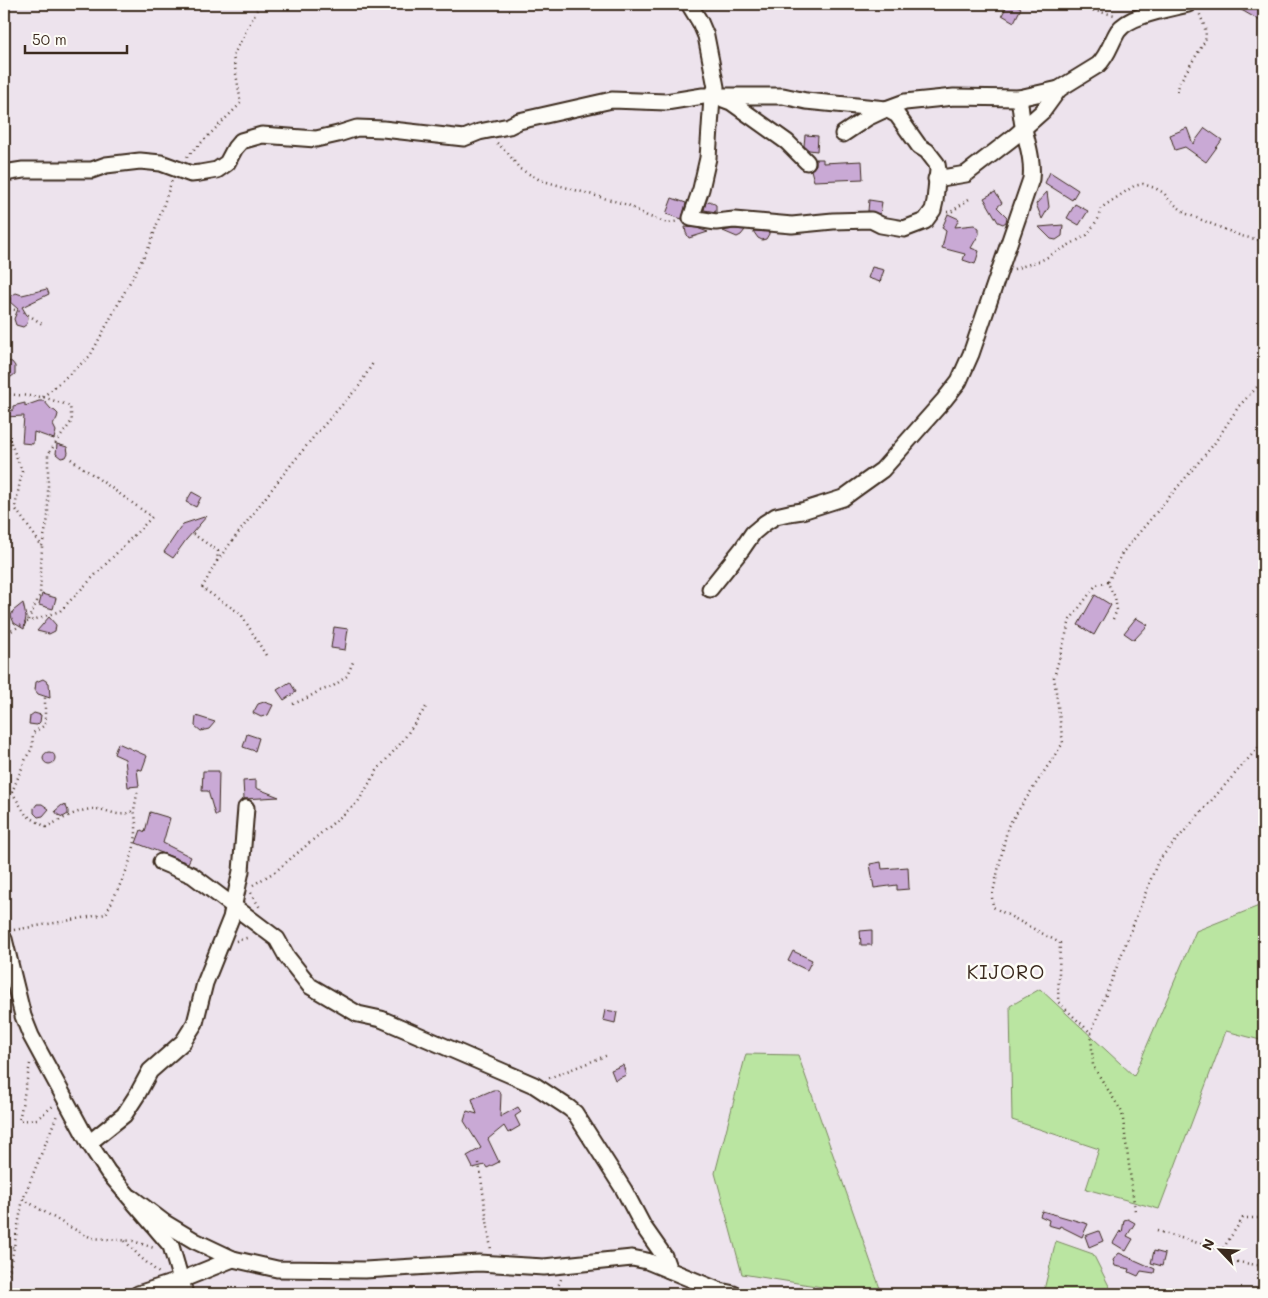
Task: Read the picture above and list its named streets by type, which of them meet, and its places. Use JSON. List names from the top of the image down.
{
  "districts": ["KIJORO"],
  "scale_bar": "50 m",
  "north": "top left"
}
